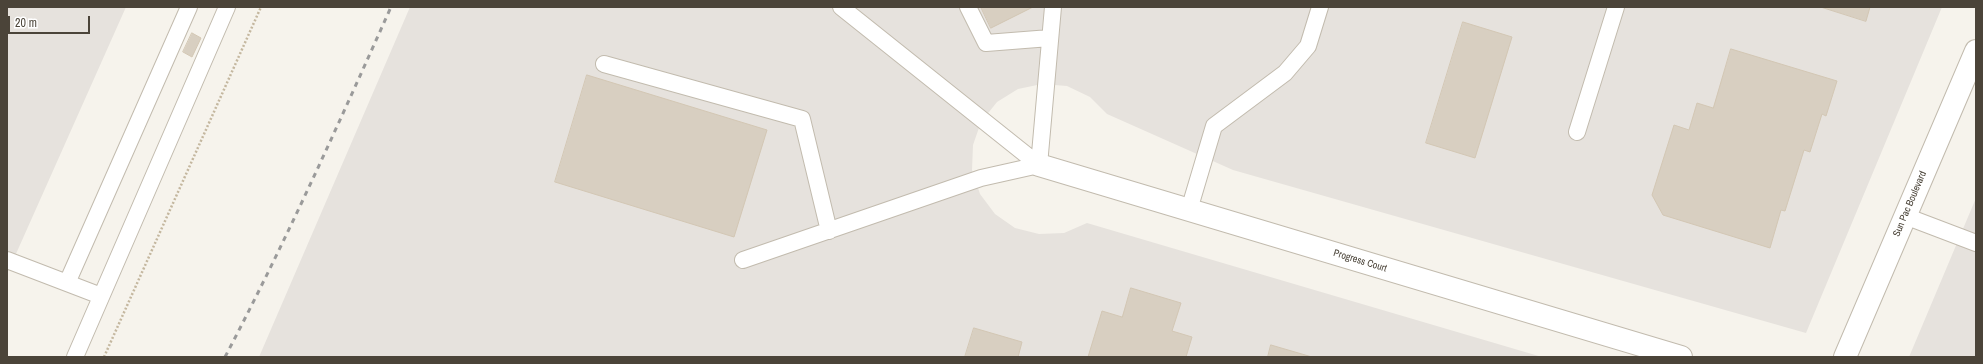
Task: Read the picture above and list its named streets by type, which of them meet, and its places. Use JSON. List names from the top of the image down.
{
  "streets": {
    "street": ["Sun Pac Boulevard", "Progress Court"]
  },
  "scale_bar": "20 m"
}
